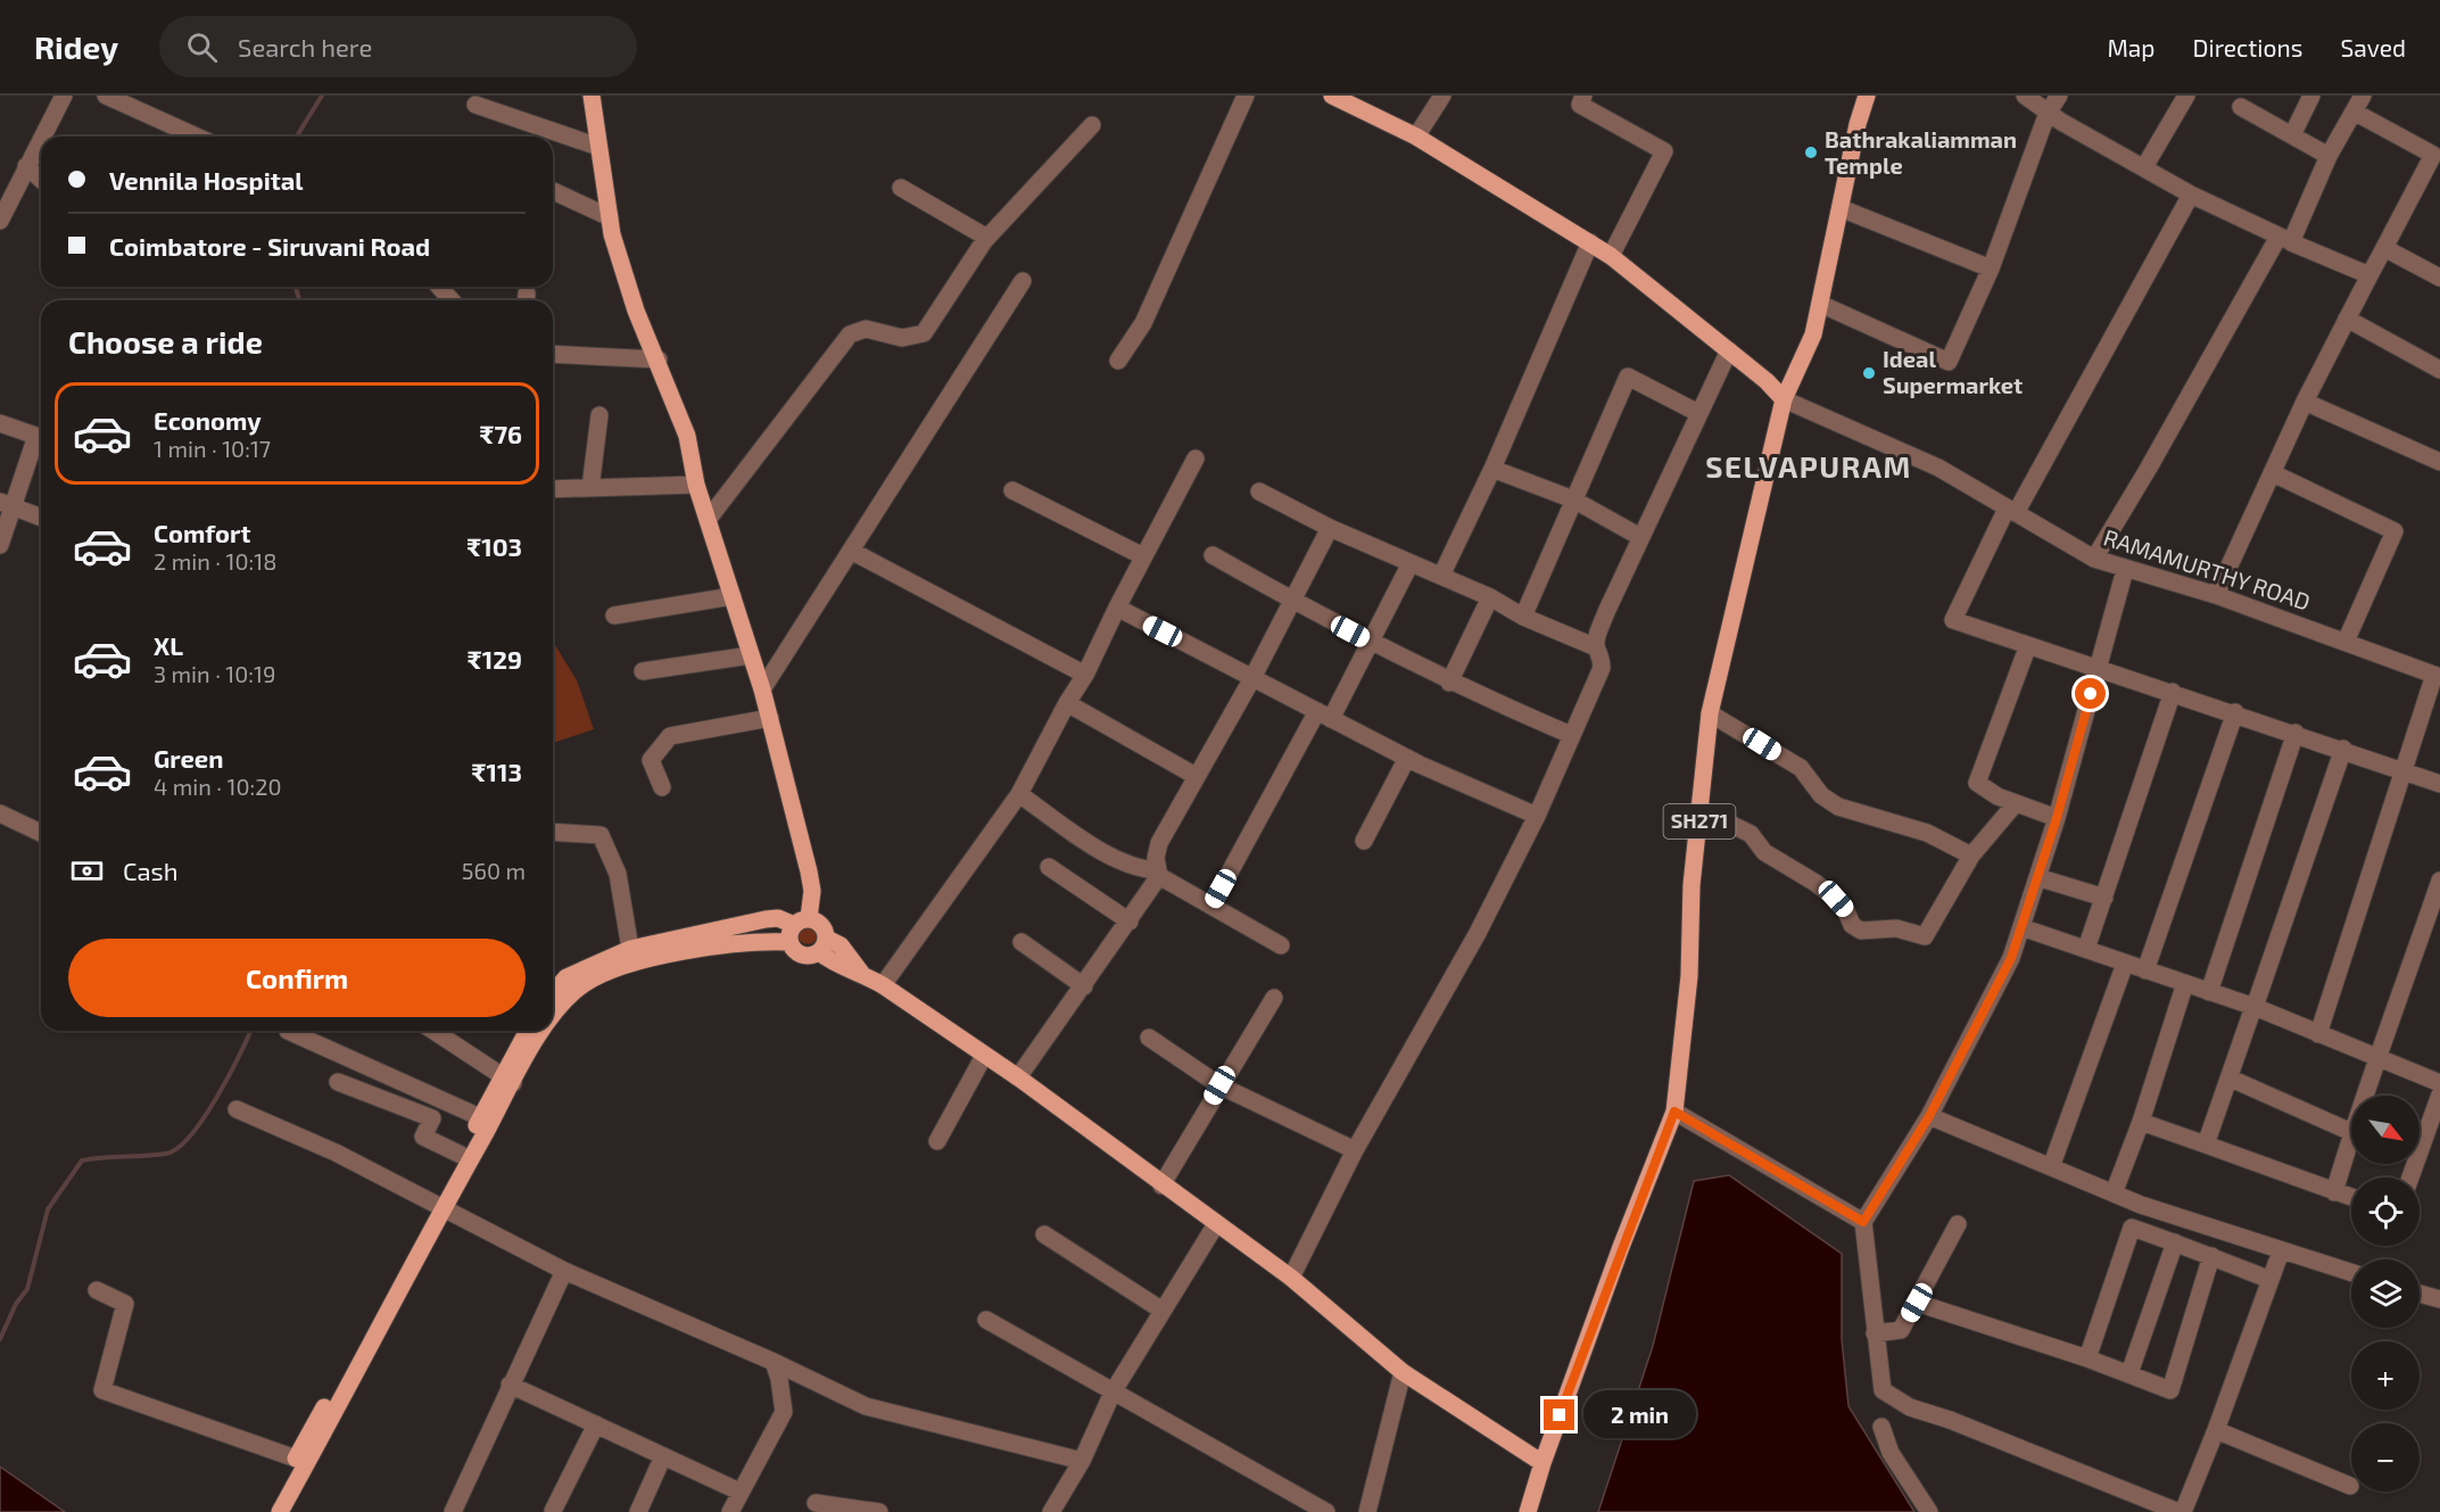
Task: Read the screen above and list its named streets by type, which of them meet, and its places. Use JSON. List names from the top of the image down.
{
  "streets": {
    "main road": ["SH271"],
    "street": ["RAMAMURTHY ROAD"]
  },
  "crossings": [
    ["RAMAMURTHY ROAD", "SH271"]
  ],
  "districts": ["SELVAPURAM"],
  "places": ["Bathrakaliamman Temple", "Ideal Supermarket"],
  "north": "bottom right",
  "page": {
    "header": "Ridey",
    "search": "Search here",
    "nav": ["Map", "Directions", "Saved"],
    "banner": ["Vennila Hospital", "Coimbatore - Siruvani Road"],
    "heading": "Choose a ride",
    "list": [
      {
        "name": "Economy",
        "note": "1 min · 10:17",
        "value": "₹76"
      },
      {
        "name": "Comfort",
        "note": "2 min · 10:18",
        "value": "₹103"
      },
      {
        "name": "XL",
        "note": "3 min · 10:19",
        "value": "₹129"
      },
      {
        "name": "Green",
        "note": "4 min · 10:20",
        "value": "₹113"
      }
    ],
    "pay": ["Cash", "560 m"],
    "buttons": "Confirm",
    "map_buttons": ["+", "−"],
    "bubble": "2 min"
  }
}
